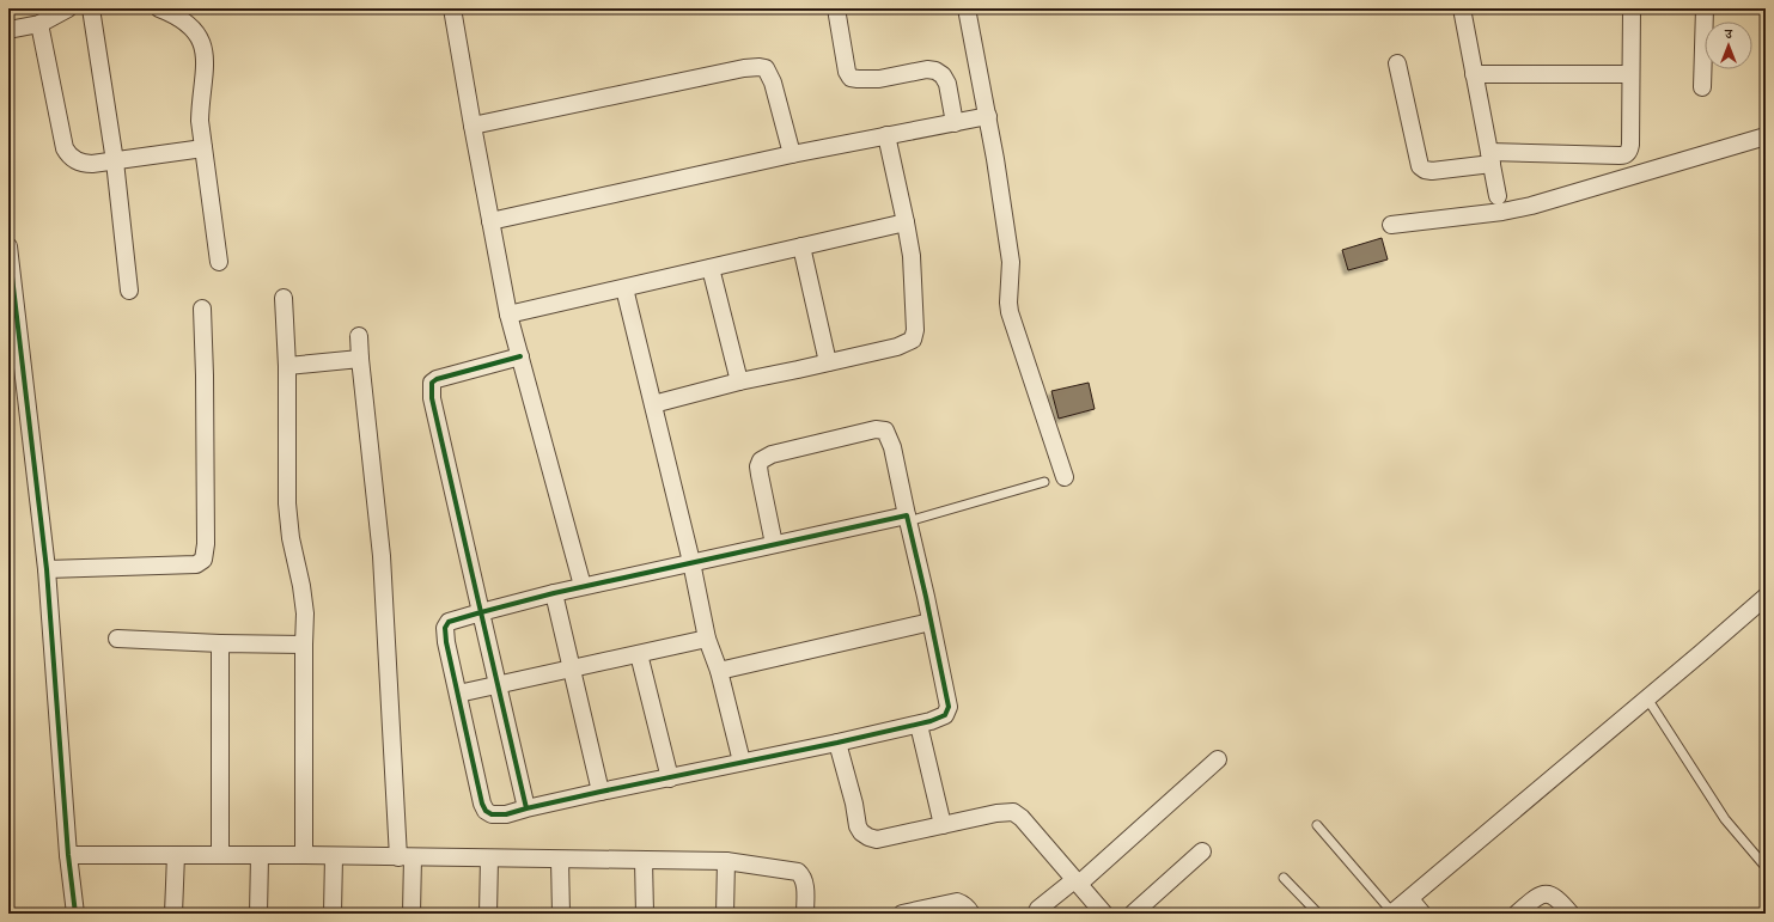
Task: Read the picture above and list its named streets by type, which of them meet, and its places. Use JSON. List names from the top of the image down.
{
  "north": "top"
}
